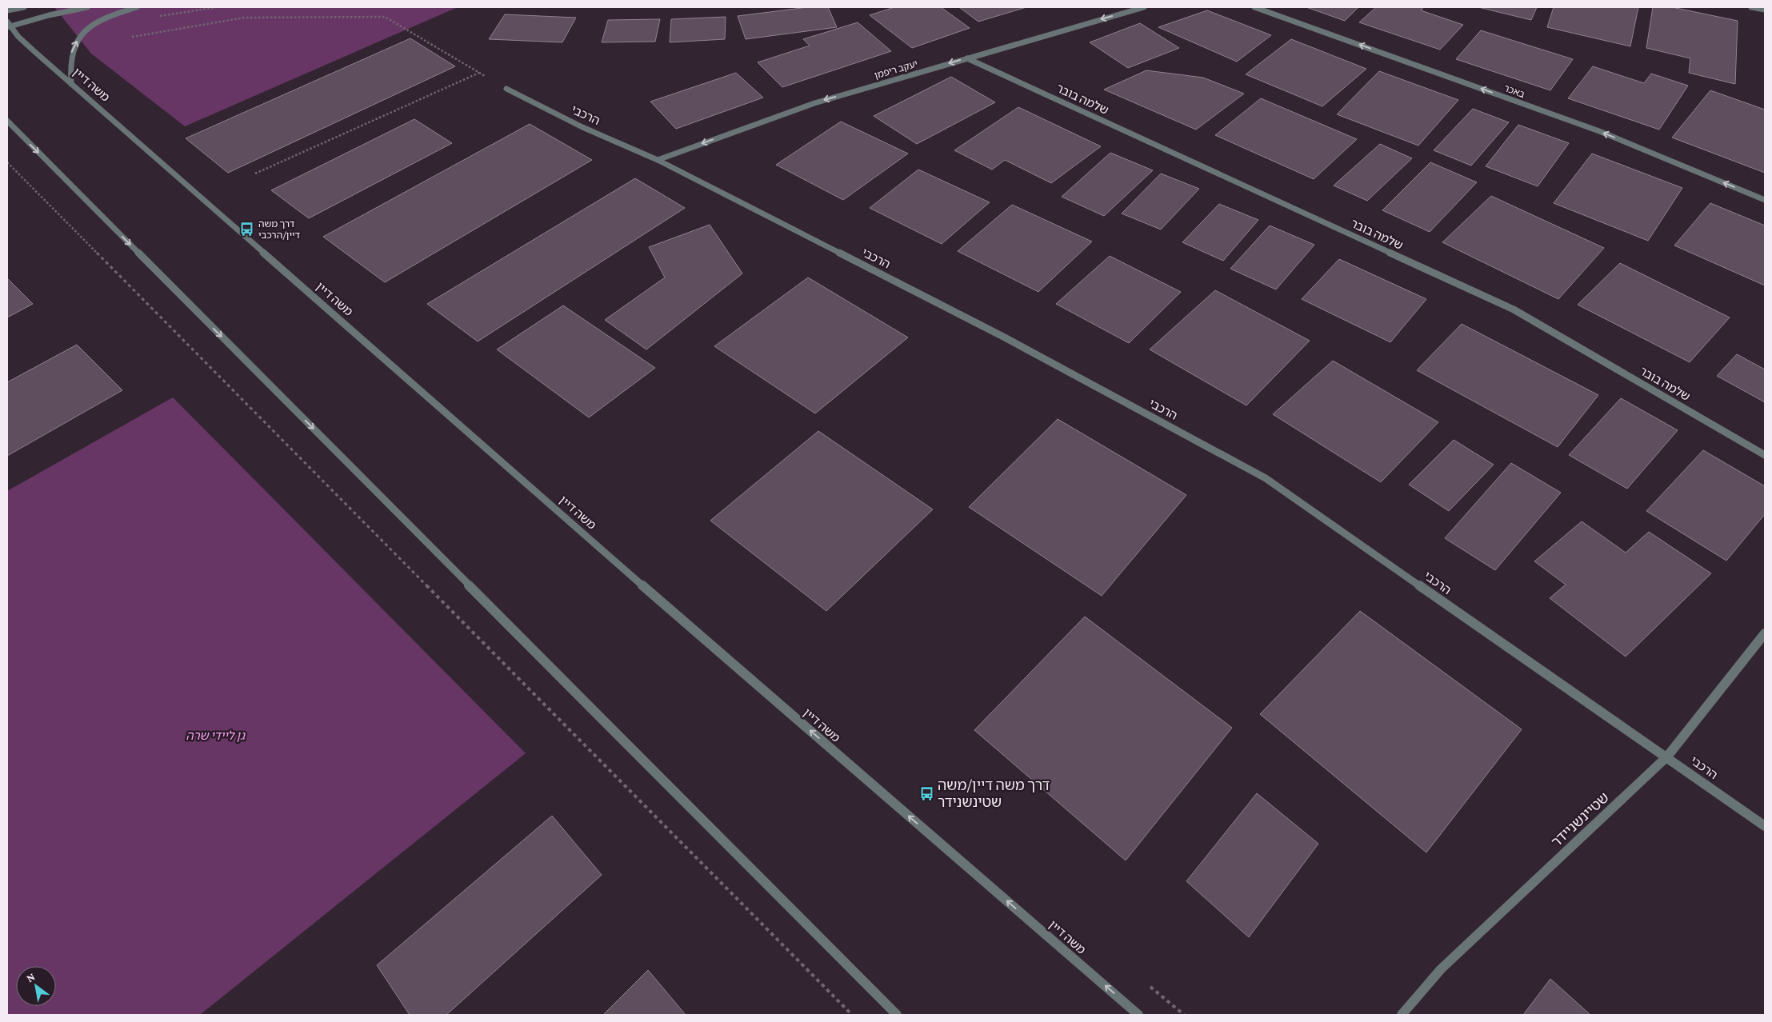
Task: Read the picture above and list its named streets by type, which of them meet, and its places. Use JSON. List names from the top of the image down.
{
  "streets": {
    "street": [
      "יעקב ריפמן",
      "משה דיין",
      "באכר",
      "שלמה בובר",
      "הרכבי",
      "שטיינשניידר"
    ]
  },
  "crossings": [
    ["יעקב ריפמן", "שלמה בובר"],
    ["יעקב ריפמן", "הרכבי"],
    ["הרכבי", "שטיינשניידר"]
  ],
  "one_way": ["יעקב ריפמן", "משה דיין", "באכר"],
  "parks": ["גן ליידי שרה"],
  "places": {
    "bus stop": ["דרך משה דיין/הרכבי", "דרך משה דיין/משה שטינשנידר"]
  },
  "north": "top left"
}
